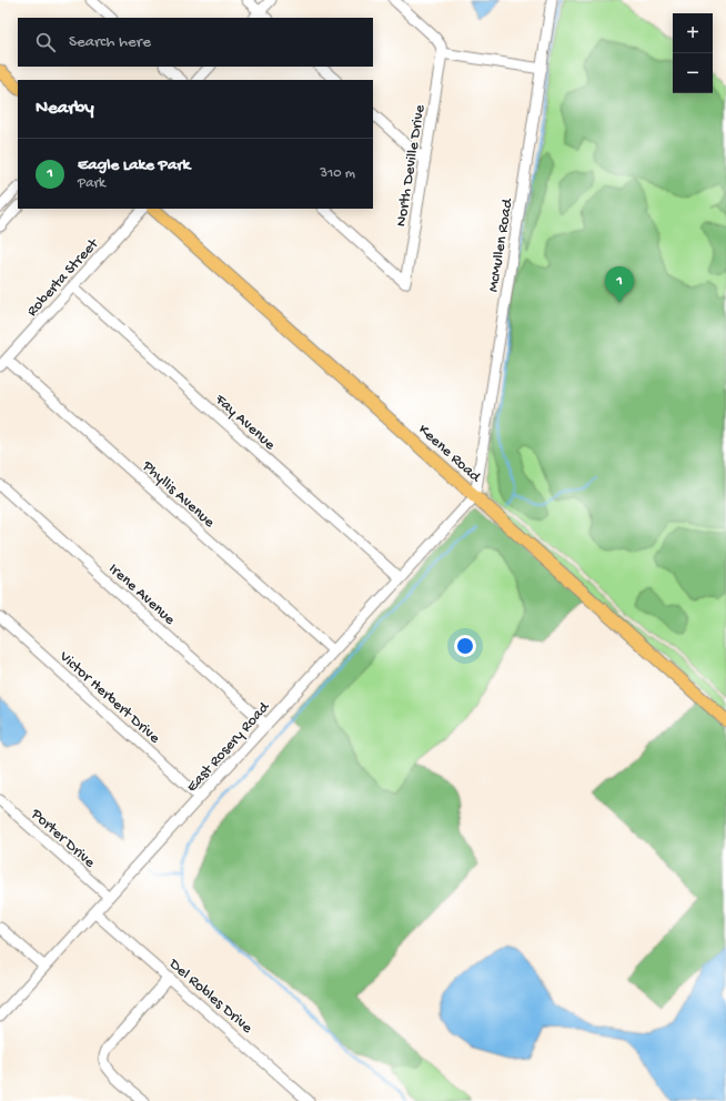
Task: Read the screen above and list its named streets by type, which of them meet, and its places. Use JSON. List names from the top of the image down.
{
  "streets": {
    "main road": ["Keene Road"],
    "street": [
      "North Deville Drive",
      "McMullen Road",
      "Roberta Street",
      "Fay Avenue",
      "Phyllis Avenue",
      "Irene Avenue",
      "Victor Herbert Drive",
      "East Rosery Road",
      "Porter Drive",
      "Del Robles Drive"
    ]
  },
  "crossings": [
    ["McMullen Road", "Keene Road"],
    ["McMullen Road", "East Rosery Road"],
    ["Roberta Street", "Fay Avenue"],
    ["Roberta Street", "Phyllis Avenue"],
    ["Fay Avenue", "East Rosery Road"],
    ["Keene Road", "East Rosery Road"],
    ["Phyllis Avenue", "East Rosery Road"],
    ["Irene Avenue", "East Rosery Road"],
    ["Victor Herbert Drive", "East Rosery Road"],
    ["East Rosery Road", "Porter Drive"],
    ["East Rosery Road", "Del Robles Drive"]
  ],
  "page": {
    "map_buttons": ["+", "−"],
    "search": "Search here",
    "heading": "Nearby",
    "list": [
      {
        "mark": "1",
        "name": "Eagle Lake Park",
        "note": "Park",
        "value": "310 m"
      }
    ],
    "pins": "1"
  }
}
